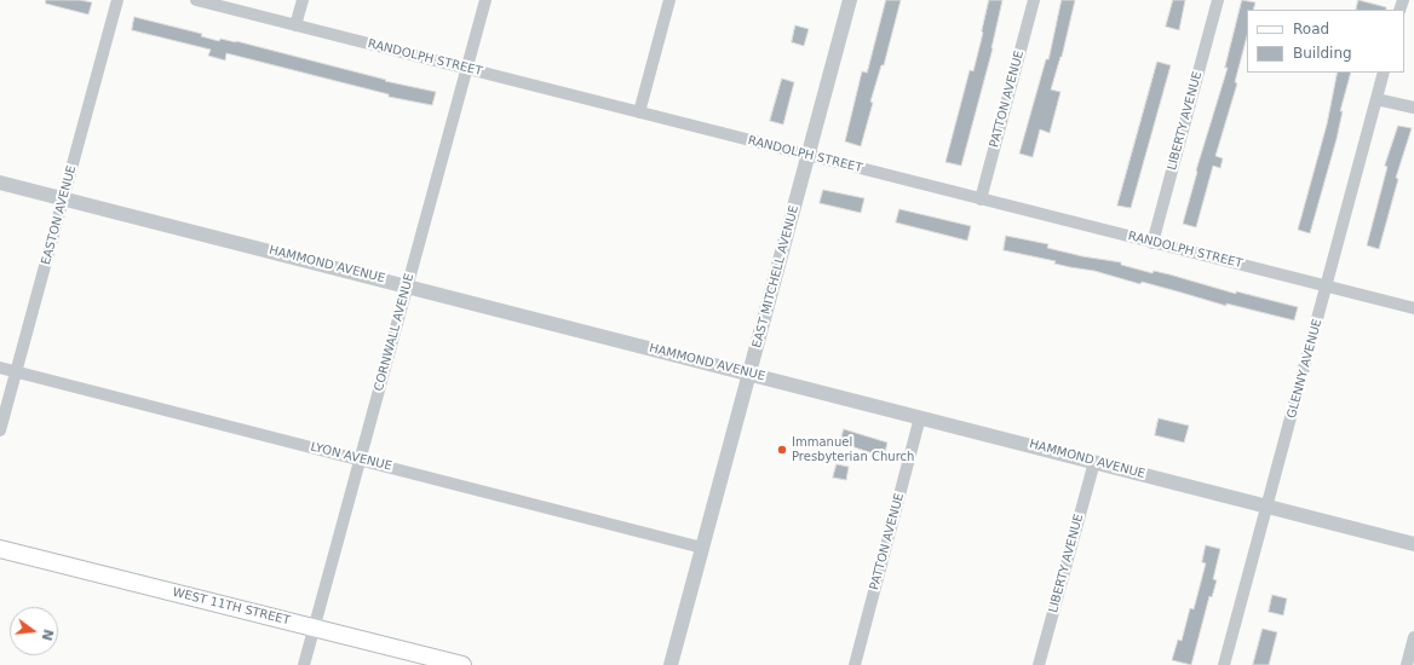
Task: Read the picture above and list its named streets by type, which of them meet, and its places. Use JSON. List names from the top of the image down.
{
  "streets": {
    "main road": ["WEST 11TH STREET"],
    "street": [
      "RANDOLPH STREET",
      "PATTON AVENUE",
      "LIBERTY AVENUE",
      "EASTON AVENUE",
      "HAMMOND AVENUE",
      "EAST MITCHELL AVENUE",
      "CORNWALL AVENUE",
      "GLENNY AVENUE",
      "LYON AVENUE"
    ]
  },
  "crossings": [
    ["RANDOLPH STREET", "PATTON AVENUE"],
    ["RANDOLPH STREET", "LIBERTY AVENUE"],
    ["RANDOLPH STREET", "EAST MITCHELL AVENUE"],
    ["RANDOLPH STREET", "CORNWALL AVENUE"],
    ["RANDOLPH STREET", "GLENNY AVENUE"],
    ["PATTON AVENUE", "HAMMOND AVENUE"],
    ["LIBERTY AVENUE", "HAMMOND AVENUE"],
    ["EASTON AVENUE", "HAMMOND AVENUE"],
    ["EASTON AVENUE", "LYON AVENUE"],
    ["HAMMOND AVENUE", "EAST MITCHELL AVENUE"],
    ["HAMMOND AVENUE", "CORNWALL AVENUE"],
    ["HAMMOND AVENUE", "GLENNY AVENUE"],
    ["EAST MITCHELL AVENUE", "LYON AVENUE"],
    ["CORNWALL AVENUE", "LYON AVENUE"],
    ["CORNWALL AVENUE", "WEST 11TH STREET"]
  ],
  "places": ["Immanuel Presbyterian Church"],
  "legend": ["Road", "Building"],
  "north": "right"
}
